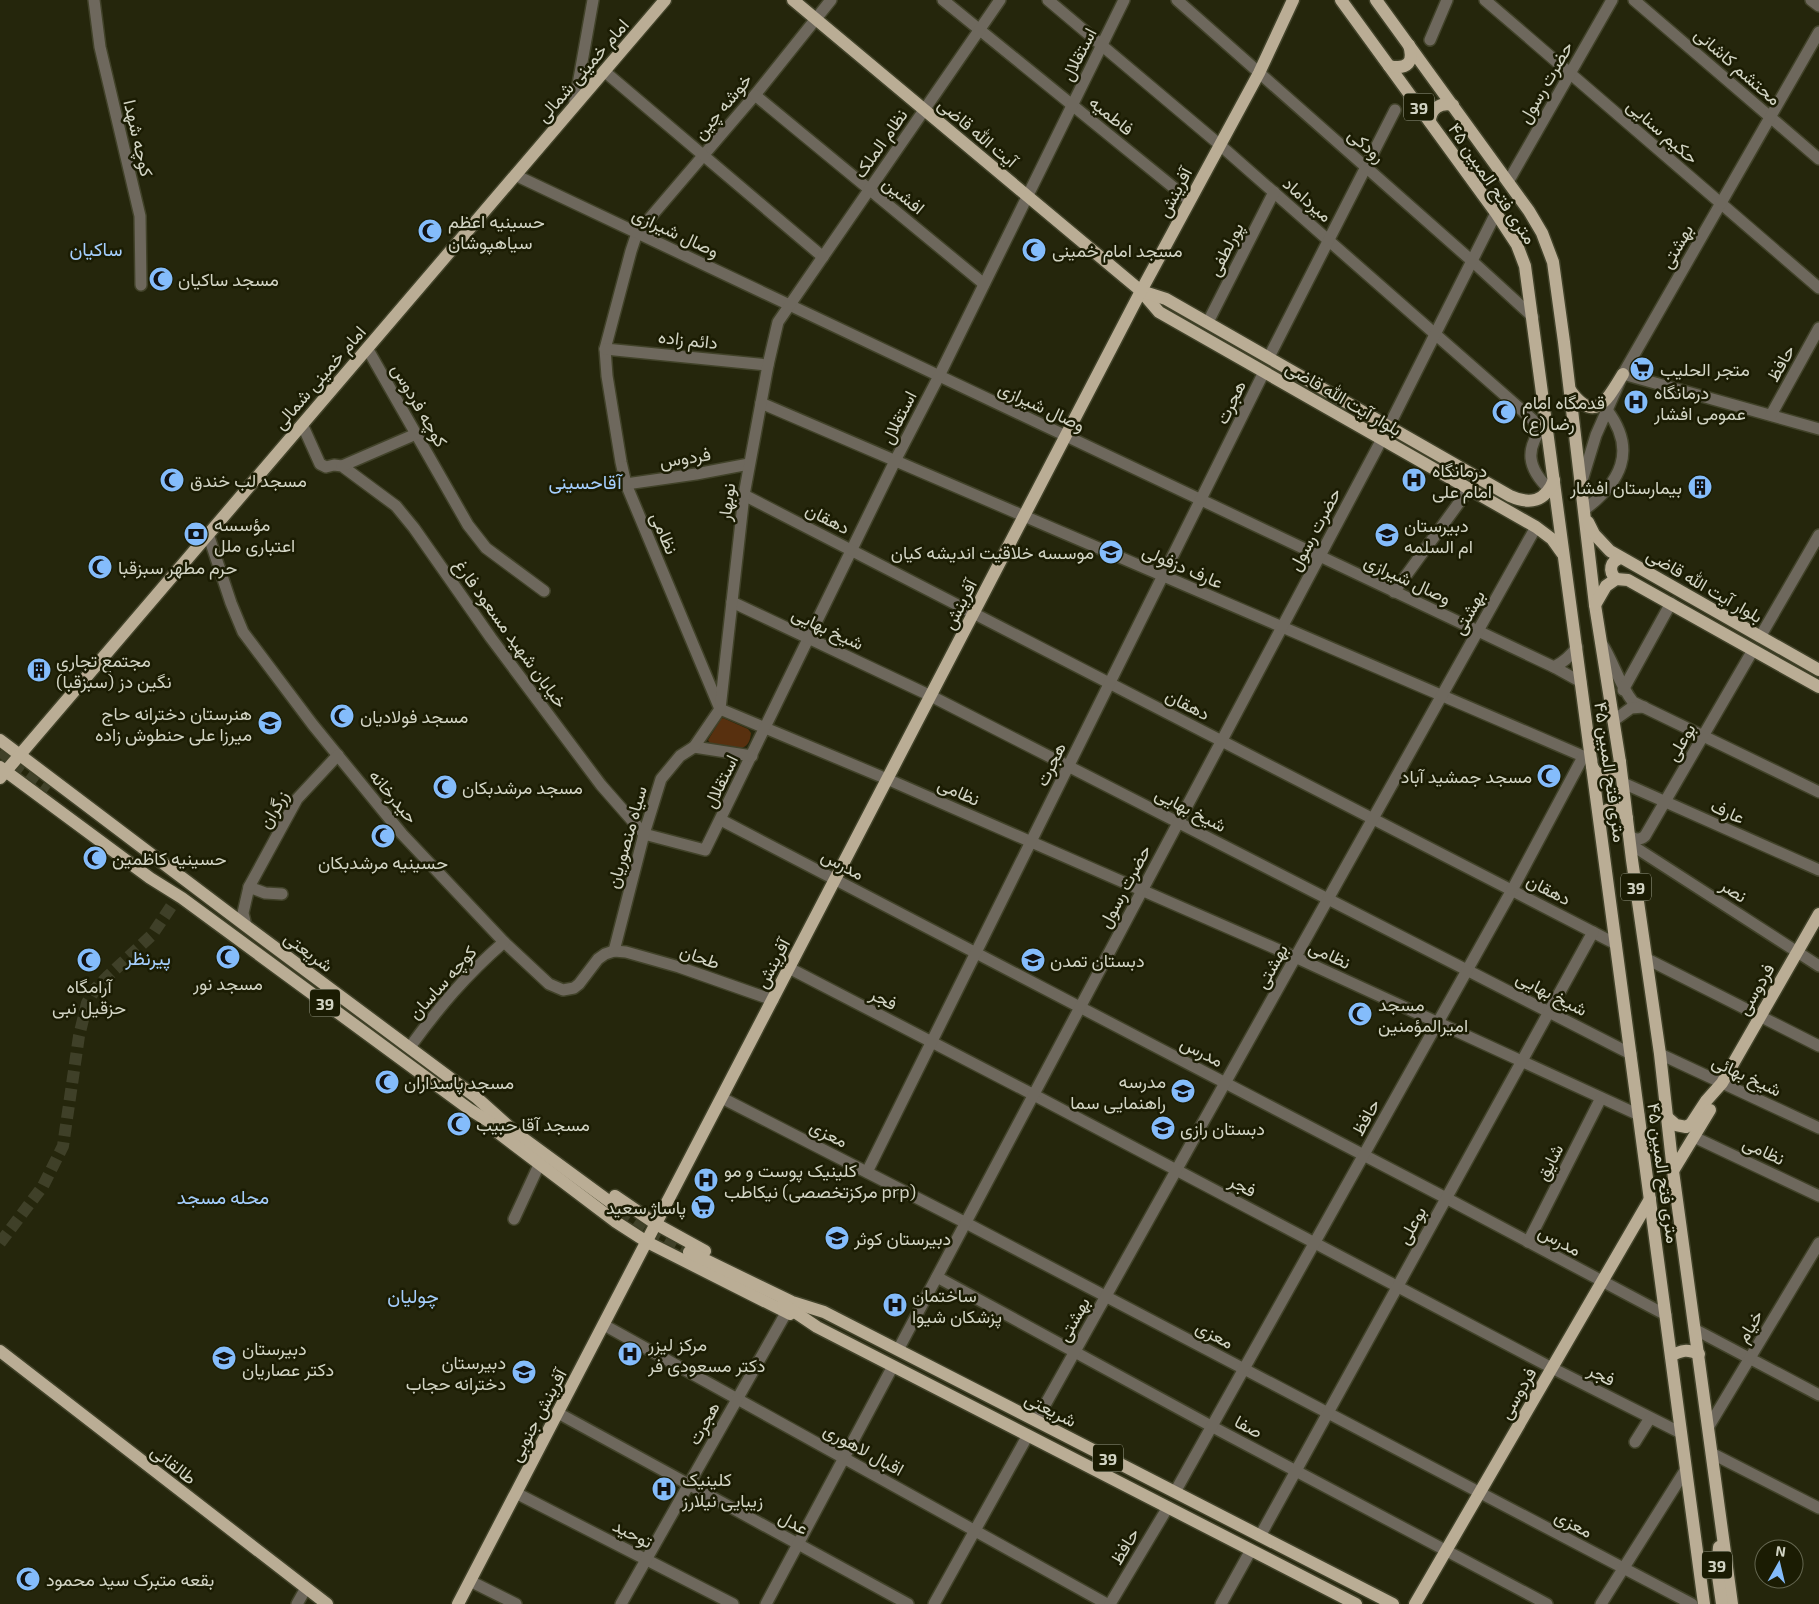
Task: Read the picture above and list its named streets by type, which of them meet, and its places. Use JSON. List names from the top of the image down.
{
  "streets": {
    "main road": [
      "امام خمینی شمالی",
      "39",
      "آیت الله قاضی",
      "۴۵ متری فتح المبین",
      "آفرینش",
      "بلوار آیت الله قاضی",
      "بلوار آیت‌ الله قاضی",
      "شریعتی",
      "فردوسی",
      "آفرینش جنوبی",
      "طالقانی"
    ],
    "street": [
      "استقلال",
      "محتشم کاشانی",
      "حضرت رسول",
      "خوشه چین",
      "فاطمیه",
      "حکیم سنایی",
      "کوچه شهدا",
      "نظام الملک",
      "رودکی",
      "افشین",
      "میرداماد",
      "وصال شیرازی",
      "بهشتی",
      "پورلطفی",
      "دائم زاده",
      "حافظ",
      "هجرت",
      "کوچه فردوس",
      "فردوس",
      "نوبهار",
      "دهقان",
      "نظامی",
      "عارف دزفولی",
      "شیخ بهایی",
      "خیابان شهید مسعود فارغ",
      "بوعلی",
      "حیدرخانه",
      "زرگران",
      "عارف",
      "سیاه منصوریان",
      "مدرس",
      "نصر",
      "طحان",
      "کوچه ساسان",
      "فجر",
      "شیخ بهائی",
      "معزی",
      "شایق",
      "خیام",
      "صفا",
      "اقبال لاهوری",
      "عدل",
      "توحید"
    ]
  },
  "crossings": [
    ["استقلال", "فاطمیه"],
    ["استقلال", "آیت الله قاضی"],
    ["استقلال", "افشین"],
    ["استقلال", "میرداماد"],
    ["استقلال", "وصال شیرازی"],
    ["استقلال", "دهقان"],
    ["استقلال", "نظامی"],
    ["استقلال", "عارف دزفولی"],
    ["استقلال", "شیخ بهایی"],
    ["استقلال", "خیابان شهید مسعود فارغ"],
    ["استقلال", "سیاه منصوریان"],
    ["استقلال", "مدرس"],
    ["محتشم کاشانی", "بهشتی"],
    ["امام خمینی شمالی", "وصال شیرازی"],
    ["امام خمینی شمالی", "کوچه فردوس"],
    ["امام خمینی شمالی", "خیابان شهید مسعود فارغ"],
    ["امام خمینی شمالی", "حیدرخانه"],
    ["امام خمینی شمالی", "شریعتی"],
    ["حضرت رسول", "حکیم سنایی"],
    ["حضرت رسول", "۴۵ متری فتح المبین"],
    ["حضرت رسول", "وصال شیرازی"],
    ["حضرت رسول", "بلوار آیت الله قاضی"],
    ["حضرت رسول", "دهقان"],
    ["حضرت رسول", "نظامی"],
    ["حضرت رسول", "عارف دزفولی"],
    ["حضرت رسول", "شیخ بهایی"],
    ["حضرت رسول", "مدرس"],
    ["حضرت رسول", "شریعتی"],
    ["حضرت رسول", "فجر"],
    ["حضرت رسول", "معزی"],
    ["حضرت رسول", "صفا"],
    ["خوشه چین", "آیت الله قاضی"],
    ["خوشه چین", "افشین"],
    ["خوشه چین", "وصال شیرازی"],
    ["خوشه چین", "نظامی"],
    ["39", "۴۵ متری فتح المبین"],
    ["39", "شریعتی"],
    ["فاطمیه", "نظام الملک"],
    ["فاطمیه", "آفرینش"],
    ["حکیم سنایی", "بهشتی"],
    ["آیت الله قاضی", "نظام الملک"],
    ["آیت الله قاضی", "آفرینش"],
    ["آیت الله قاضی", "بلوار آیت الله قاضی"],
    ["نظام الملک", "افشین"],
    ["نظام الملک", "وصال شیرازی"],
    ["نظام الملک", "نوبهار"],
    ["رودکی", "۴۵ متری فتح المبین"],
    ["رودکی", "آفرینش"],
    ["۴۵ متری فتح المبین", "میرداماد"],
    ["۴۵ متری فتح المبین", "وصال شیرازی"],
    ["۴۵ متری فتح المبین", "بهشتی"],
    ["۴۵ متری فتح المبین", "حافظ"],
    ["۴۵ متری فتح المبین", "بلوار آیت الله قاضی"],
    ["۴۵ متری فتح المبین", "دهقان"],
    ["۴۵ متری فتح المبین", "نظامی"],
    ["۴۵ متری فتح المبین", "عارف دزفولی"],
    ["۴۵ متری فتح المبین", "بلوار آیت‌ الله قاضی"],
    ["۴۵ متری فتح المبین", "شیخ بهایی"],
    ["۴۵ متری فتح المبین", "بوعلی"],
    ["۴۵ متری فتح المبین", "عارف"],
    ["۴۵ متری فتح المبین", "مدرس"],
    ["۴۵ متری فتح المبین", "نصر"],
    ["۴۵ متری فتح المبین", "فردوسی"],
    ["۴۵ متری فتح المبین", "فجر"],
    ["۴۵ متری فتح المبین", "شیخ بهائی"],
    ["۴۵ متری فتح المبین", "خیام"],
    ["آفرینش", "میرداماد"],
    ["آفرینش", "وصال شیرازی"],
    ["آفرینش", "بلوار آیت الله قاضی"],
    ["آفرینش", "دهقان"],
    ["آفرینش", "نظامی"],
    ["آفرینش", "عارف دزفولی"],
    ["آفرینش", "شیخ بهایی"],
    ["آفرینش", "مدرس"],
    ["آفرینش", "طحان"],
    ["آفرینش", "فجر"],
    ["آفرینش", "معزی"],
    ["آفرینش", "آفرینش جنوبی"],
    ["میرداماد", "پورلطفی"],
    ["وصال شیرازی", "بهشتی"],
    ["وصال شیرازی", "هجرت"],
    ["وصال شیرازی", "نوبهار"],
    ["وصال شیرازی", "نظامی"],
    ["بهشتی", "بلوار آیت الله قاضی"],
    ["بهشتی", "دهقان"],
    ["بهشتی", "نظامی"],
    ["بهشتی", "عارف دزفولی"],
    ["بهشتی", "شیخ بهایی"],
    ["بهشتی", "مدرس"],
    ["بهشتی", "شریعتی"],
    ["بهشتی", "فجر"],
    ["بهشتی", "معزی"],
    ["بهشتی", "صفا"],
    ["پورلطفی", "بلوار آیت الله قاضی"],
    ["دائم زاده", "نوبهار"],
    ["دائم زاده", "نظامی"],
    ["حافظ", "دهقان"],
    ["حافظ", "نظامی"],
    ["حافظ", "عارف دزفولی"],
    ["حافظ", "شیخ بهایی"],
    ["حافظ", "مدرس"],
    ["حافظ", "شریعتی"],
    ["حافظ", "فجر"],
    ["حافظ", "معزی"],
    ["حافظ", "صفا"],
    ["حافظ", "اقبال لاهوری"],
    ["بلوار آیت الله قاضی", "هجرت"],
    ["هجرت", "دهقان"],
    ["هجرت", "نظامی"],
    ["هجرت", "عارف دزفولی"],
    ["هجرت", "شیخ بهایی"],
    ["هجرت", "مدرس"],
    ["هجرت", "فجر"],
    ["هجرت", "معزی"],
    ["هجرت", "اقبال لاهوری"],
    ["هجرت", "عدل"],
    ["هجرت", "توحید"],
    ["فردوس", "نوبهار"],
    ["فردوس", "نظامی"],
    ["نوبهار", "دهقان"],
    ["نوبهار", "نظامی"],
    ["نوبهار", "عارف دزفولی"],
    ["نوبهار", "شیخ بهایی"],
    ["نوبهار", "سیاه منصوریان"],
    ["دهقان", "بوعلی"],
    ["نظامی", "بوعلی"],
    ["نظامی", "سیاه منصوریان"],
    ["نظامی", "شایق"],
    ["شیخ بهایی", "بوعلی"],
    ["خیابان شهید مسعود فارغ", "سیاه منصوریان"],
    ["بوعلی", "عارف"],
    ["بوعلی", "مدرس"],
    ["بوعلی", "نصر"],
    ["بوعلی", "شریعتی"],
    ["بوعلی", "فجر"],
    ["بوعلی", "معزی"],
    ["بوعلی", "صفا"],
    ["حیدرخانه", "زرگران"],
    ["حیدرخانه", "سیاه منصوریان"],
    ["حیدرخانه", "طحان"],
    ["حیدرخانه", "کوچه ساسان"],
    ["زرگران", "شریعتی"],
    ["سیاه منصوریان", "طحان"],
    ["مدرس", "فردوسی"],
    ["مدرس", "شایق"],
    ["نصر", "فردوسی"],
    ["شریعتی", "کوچه ساسان"],
    ["فردوسی", "فجر"],
    ["فردوسی", "شیخ بهائی"],
    ["فردوسی", "معزی"],
    ["فردوسی", "صفا"],
    ["آفرینش جنوبی", "اقبال لاهوری"],
    ["آفرینش جنوبی", "عدل"],
    ["آفرینش جنوبی", "توحید"]
  ],
  "districts": [
    "ساکیان",
    "آقاحسینی",
    "پیرنظر",
    "محله مسجد",
    "چولیان"
  ],
  "places": {
    "mosque": [
      "حسینیه اعظم سیاهپوشان",
      "مسجد امام خمینی",
      "مسجد ساکیان",
      "قدمگاه امام رضا (ع)",
      "مسجد لب خندق",
      "حرم مطهر سبزقبا",
      "مسجد فولادیان",
      "مسجد جمشید آباد",
      "مسجد مرشدبکان",
      "حسینیه مرشدبکان",
      "حسینیه کاظمین",
      "مسجد نور",
      "آرامگاه حزقیل نبی",
      "مسجد امیرالمؤمنین",
      "مسجد پاسداران",
      "مسجد آقا حبیب",
      "بقعه متبرک سید محمود"
    ],
    "supermarket": ["متجر الحلیب", "پاساژ سعید"],
    "hospital": [
      "درمانگاه عمومی افشار",
      "درمانگاه امام علی",
      "کلینیک پوست و مو نیکاطب (مرکزتخصصی prp)",
      "ساختمان پزشکان شیوا",
      "مرکز لیزر دکتر مسعودی فر",
      "کلینیک زیبایی نیلارز"
    ],
    "building": ["بیمارستان افشار", "مجتمع تجاری نگین دز (سبزقبا)"],
    "bank": ["مؤسسه اعتباری ملل"],
    "school or university": [
      "دبیرستان ام السلمه",
      "موسسه خلاقیت اندیشه کیان",
      "هنرستان دخترانه حاج میرزا علی حنطوش زاده",
      "دبستان تمدن",
      "مدرسه راهنمایی سما",
      "دبستان رازی",
      "دبیرستان کوثر",
      "دبیرستان دکتر عصاریان",
      "دبیرستان دخترانه حجاب"
    ]
  },
  "north": "top"
}
